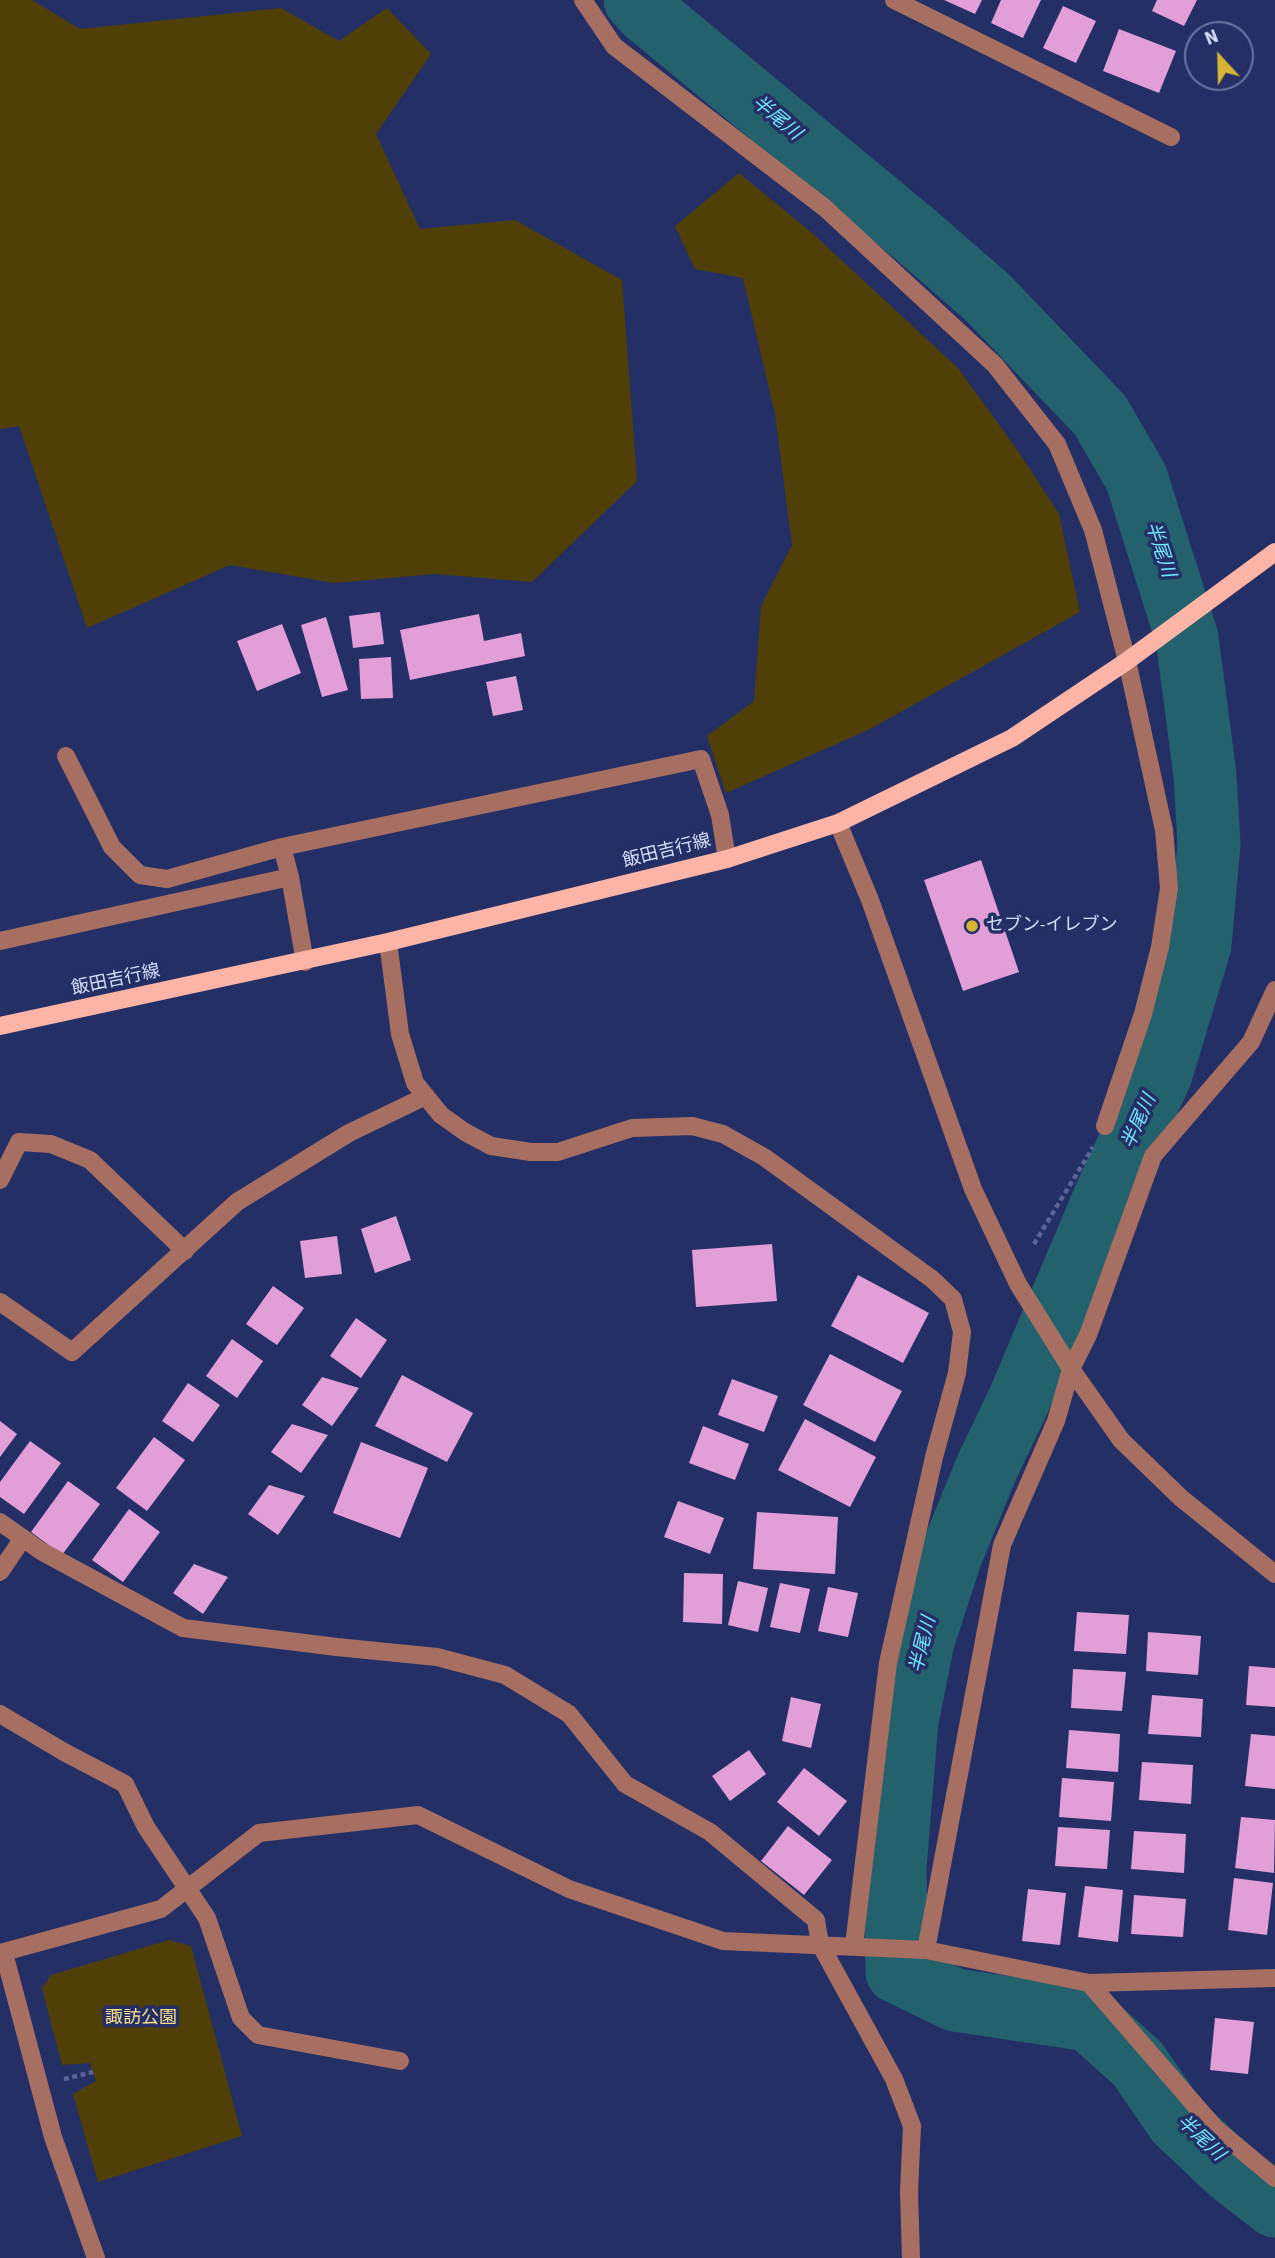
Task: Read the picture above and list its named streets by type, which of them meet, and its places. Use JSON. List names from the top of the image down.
{
  "streets": {
    "main road": ["飯田吉行線"]
  },
  "water": ["半尾川"],
  "parks": ["諏訪公園"],
  "places": ["セブン-イレブン"],
  "north": "top"
}
